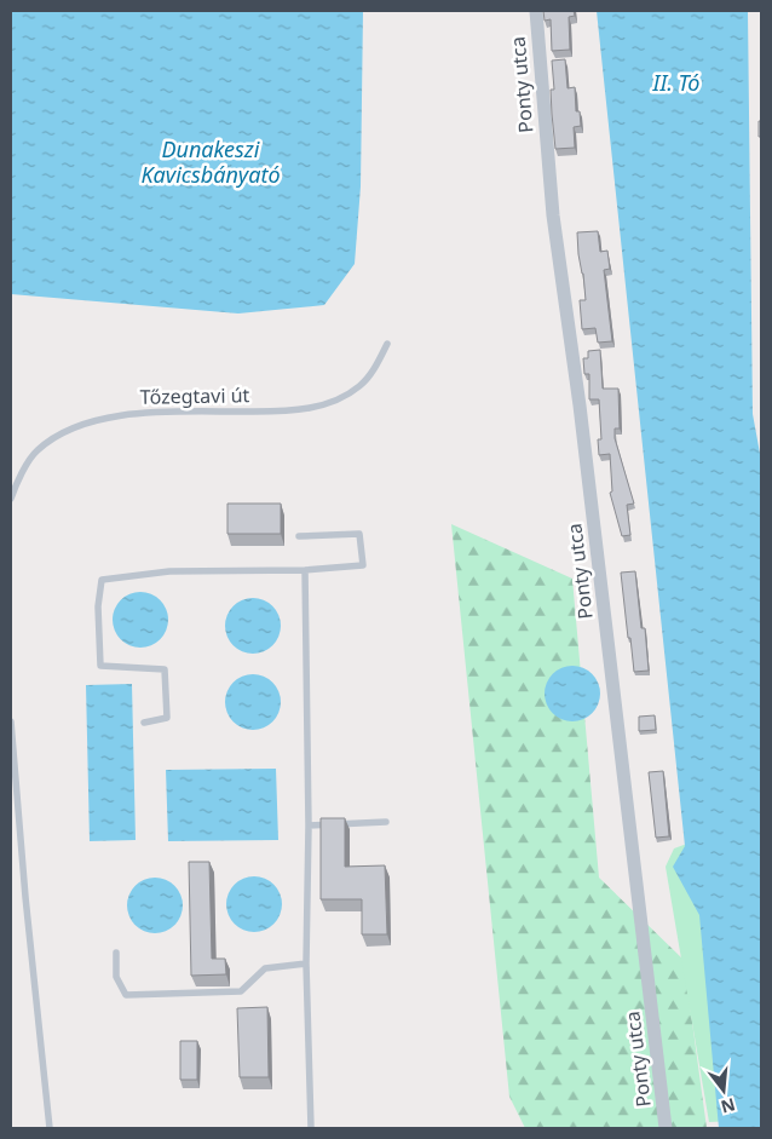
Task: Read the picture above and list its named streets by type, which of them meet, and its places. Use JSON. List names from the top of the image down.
{
  "streets": {
    "street": ["Ponty utca"],
    "lane": ["Tőzegtavi út"]
  },
  "water": ["II. Tó", "Dunakeszi Kavicsbányató"],
  "north": "bottom"
}
